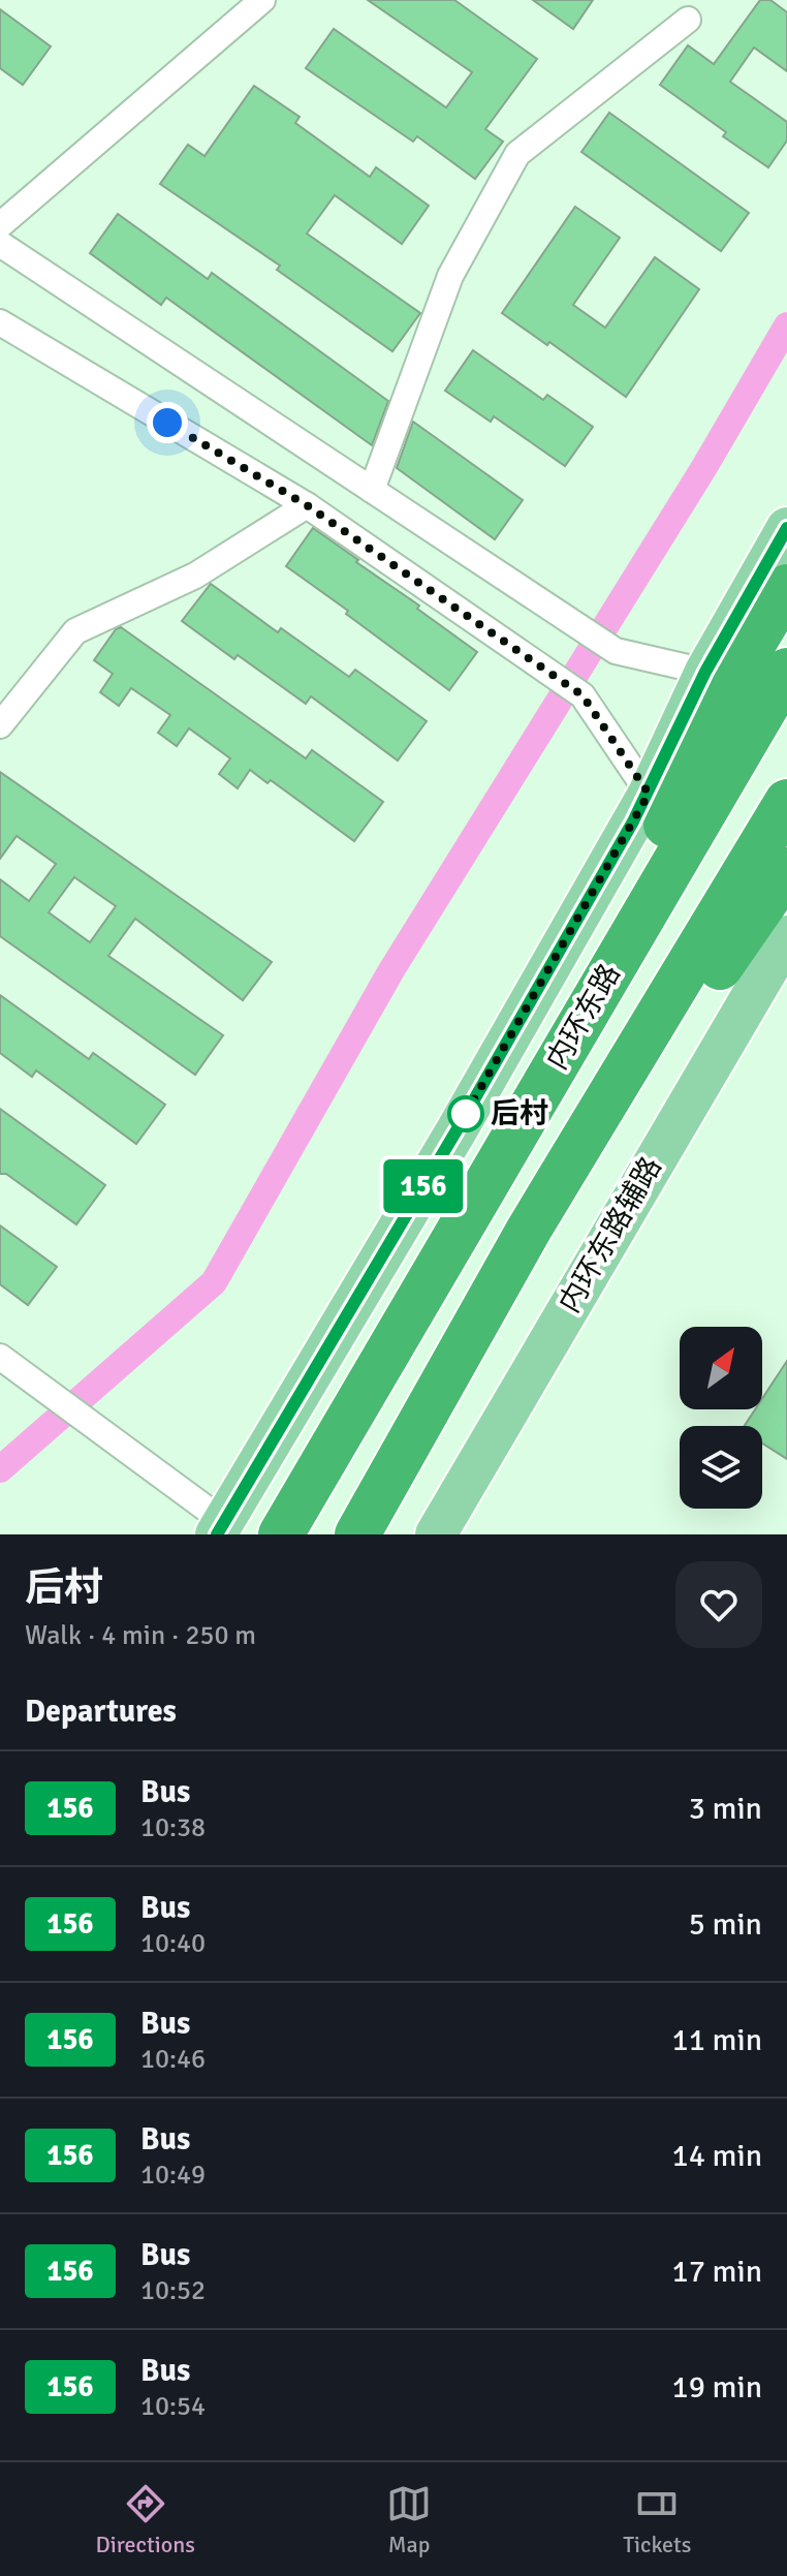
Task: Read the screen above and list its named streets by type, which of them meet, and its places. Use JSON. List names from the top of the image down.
{
  "streets": {
    "highway": ["内环东路"],
    "main road": ["内环东路辅路"]
  },
  "places": ["后村"],
  "lines": ["bus line 156"],
  "north": "top right",
  "page": {
    "on_map": "156",
    "heading": [
      ["后村", "Walk · 4 min · 250 m"],
      "Departures"
    ],
    "list": [
      {
        "mark": "156",
        "name": "Bus",
        "note": "10:38",
        "value": "3 min"
      },
      {
        "mark": "156",
        "name": "Bus",
        "note": "10:40",
        "value": "5 min"
      },
      {
        "mark": "156",
        "name": "Bus",
        "note": "10:46",
        "value": "11 min"
      },
      {
        "mark": "156",
        "name": "Bus",
        "note": "10:49",
        "value": "14 min"
      },
      {
        "mark": "156",
        "name": "Bus",
        "note": "10:52",
        "value": "17 min"
      },
      {
        "mark": "156",
        "name": "Bus",
        "note": "10:54",
        "value": "19 min"
      }
    ],
    "tabs": ["Directions", "Map", "Tickets"]
  }
}
